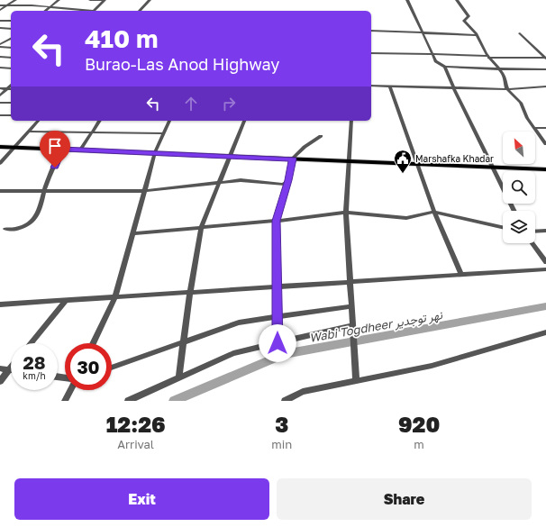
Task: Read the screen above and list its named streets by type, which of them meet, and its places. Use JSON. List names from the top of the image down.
{
  "water": ["Wabi Togdheer نهر توجدير"],
  "places": {
    "public building": ["Marshafka Khadar"]
  },
  "north": "top left",
  "page": {
    "turn": ["410 m", "Burao-Las Anod Highway"],
    "speed": "28 km/h",
    "limit": "30",
    "eta": [
      "12:26",
      "Arrival",
      "3",
      "min",
      "920",
      "m"
    ],
    "buttons": ["Exit", "Share"]
  }
}
